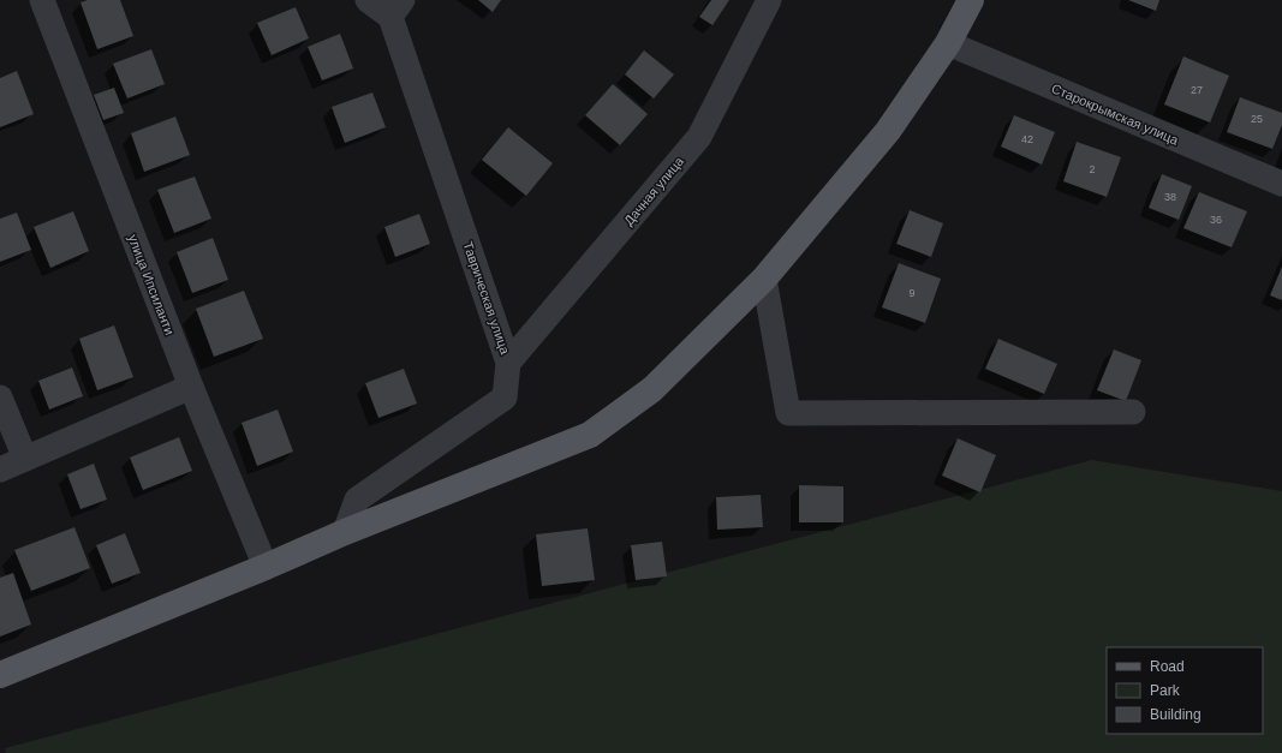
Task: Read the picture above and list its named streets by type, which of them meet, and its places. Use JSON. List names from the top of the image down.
{
  "streets": {
    "street": [
      "Старокрымская улица",
      "Дачная улица",
      "улица Ипсиланти",
      "Таврическая улица"
    ]
  },
  "crossings": [
    ["Дачная улица", "Таврическая улица"]
  ],
  "house_numbers": [
    "27",
    "25",
    "42",
    "2",
    "38",
    "36",
    "9"
  ],
  "legend": ["Road", "Park", "Building"]
}
